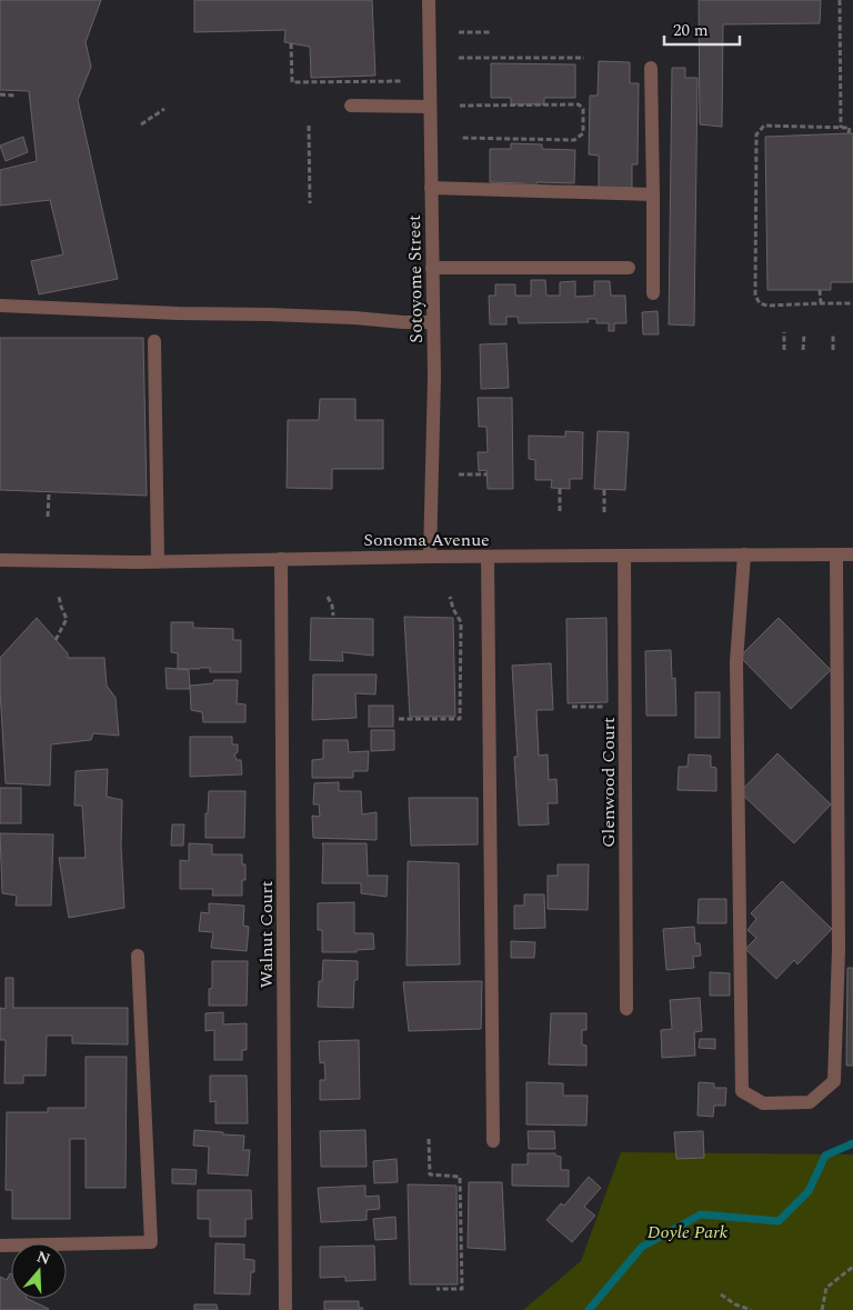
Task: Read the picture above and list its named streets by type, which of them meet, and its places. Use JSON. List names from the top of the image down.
{
  "streets": {
    "street": [
      "Sotoyome Street",
      "Sonoma Avenue",
      "Glenwood Court",
      "Walnut Court"
    ]
  },
  "crossings": [
    ["Sotoyome Street", "Sonoma Avenue"],
    ["Sonoma Avenue", "Glenwood Court"],
    ["Sonoma Avenue", "Walnut Court"]
  ],
  "parks": ["Doyle Park"],
  "scale_bar": "20 m",
  "north": "top"
}
